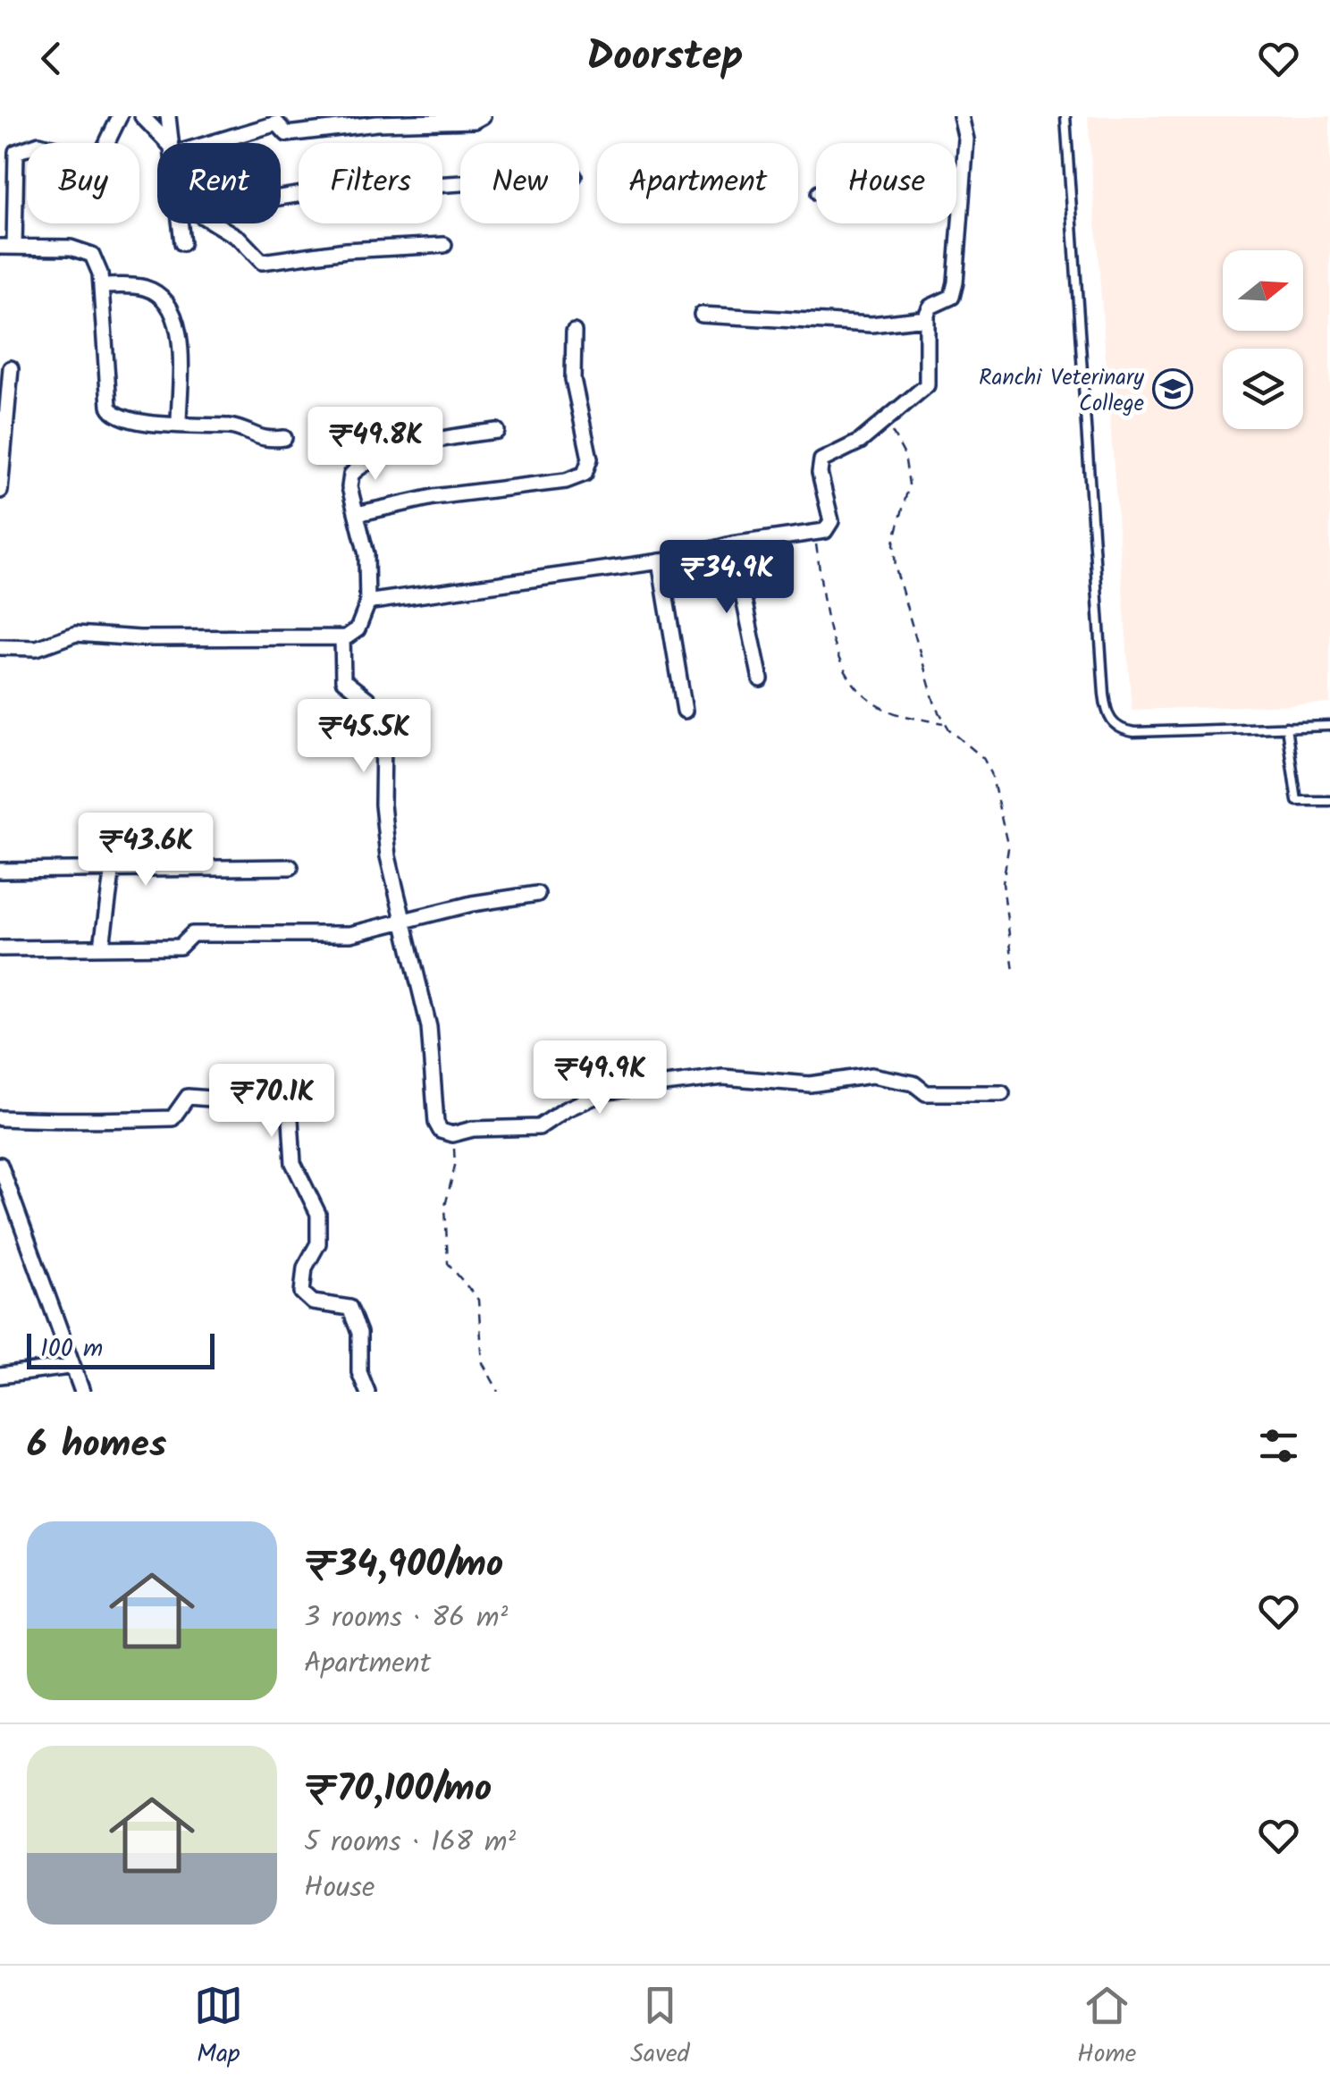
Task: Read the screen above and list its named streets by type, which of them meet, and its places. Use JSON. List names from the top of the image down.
{
  "places": {
    "school or university": ["Ranchi Veterinary College"]
  },
  "scale_bar": "100 m",
  "north": "right",
  "page": {
    "header": "Doorstep",
    "chip": [
      "Buy",
      "Rent",
      "Filters",
      "New",
      "Apartment",
      "House"
    ],
    "price": [
      "₹49.8K",
      "₹34.9K",
      "₹45.5K",
      "₹43.6K",
      "₹49.9K",
      "₹70.1K"
    ],
    "scale": "100 m",
    "heading": "6 homes",
    "list": [
      {
        "name": "₹34,900/mo",
        "note": "3 rooms · 86 m² · Apartment"
      },
      {
        "name": "₹70,100/mo",
        "note": "5 rooms · 168 m² · House"
      }
    ],
    "tabs": ["Map", "Saved", "Home"]
  }
}
